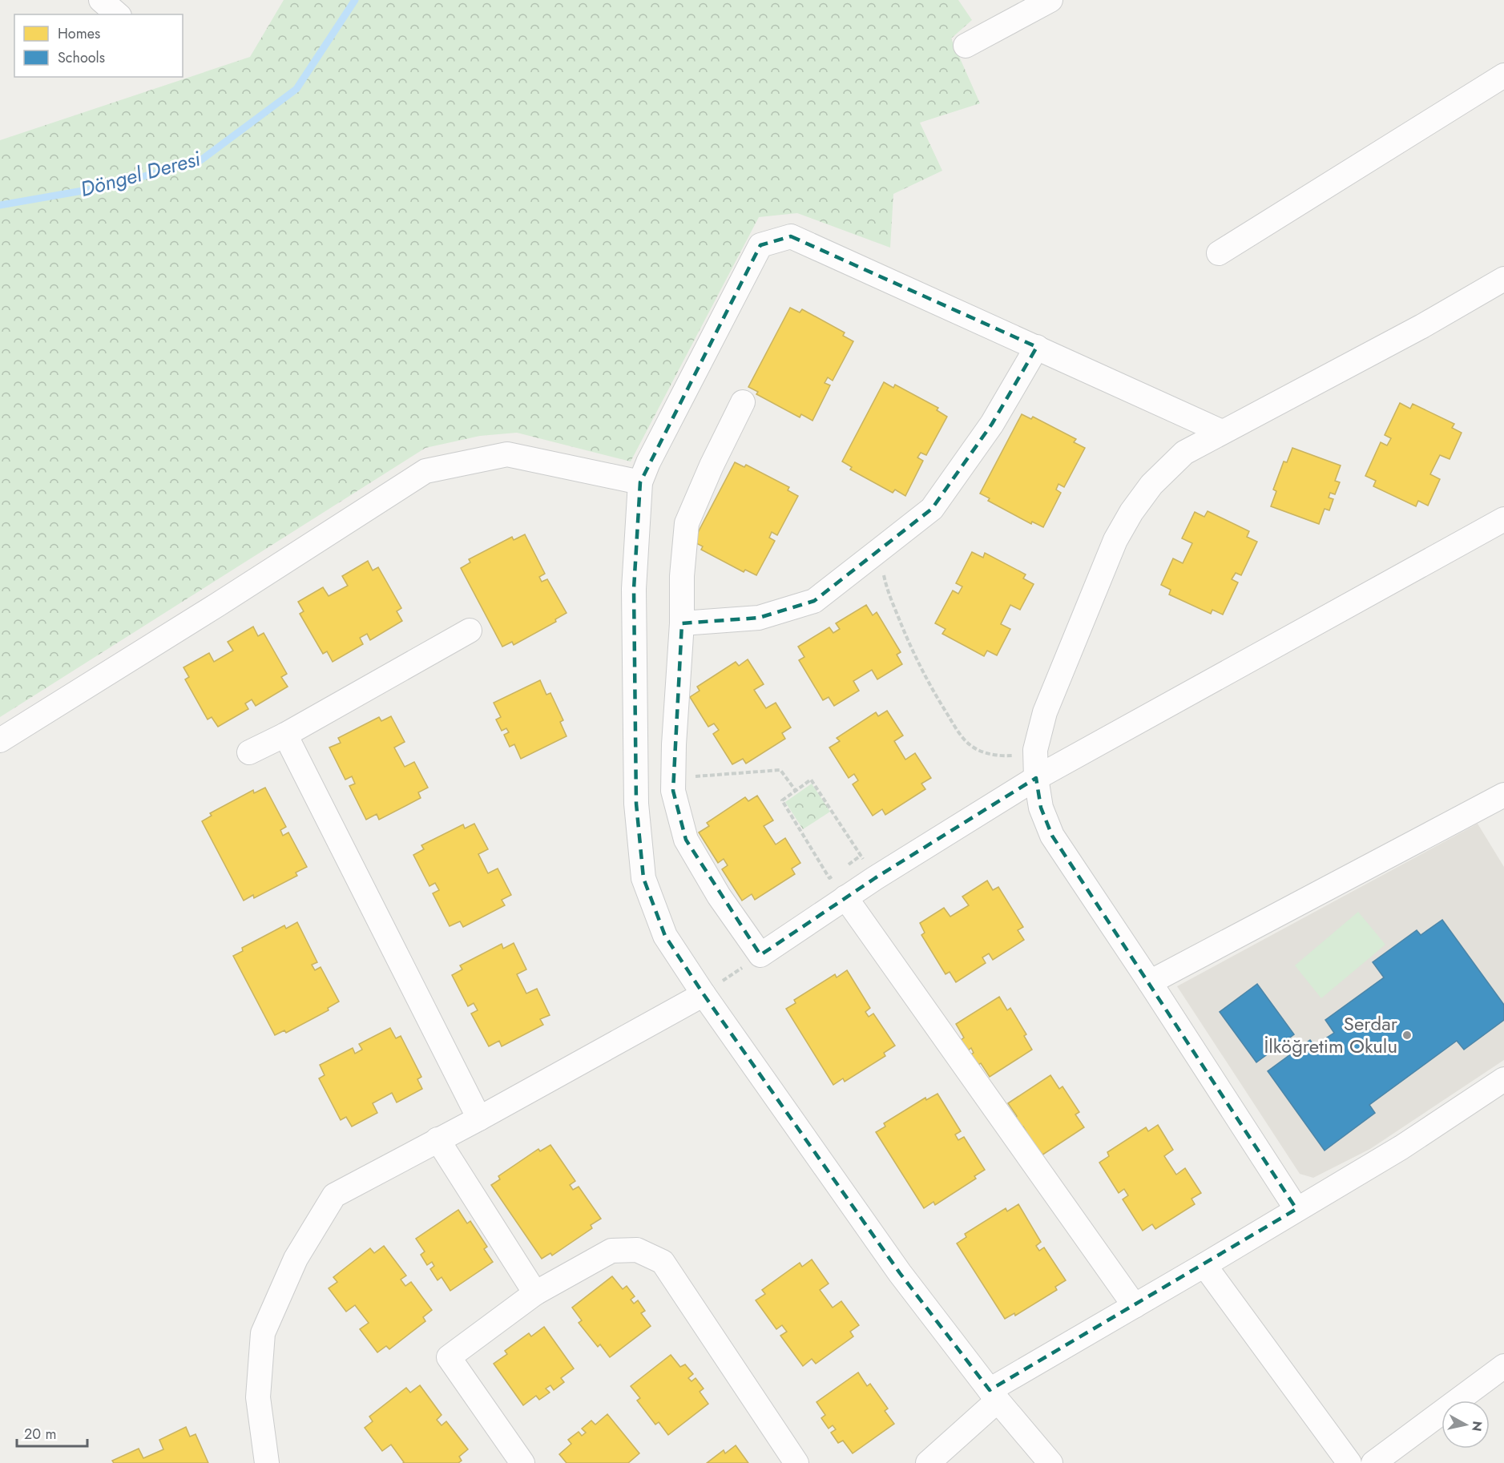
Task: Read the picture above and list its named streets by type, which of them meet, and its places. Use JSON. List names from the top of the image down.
{
  "water": ["Döngel Deresi"],
  "places": ["Serdar İlköğretim Okulu"],
  "legend": ["Homes", "Schools"],
  "scale_bar": "20 m",
  "north": "right"
}
